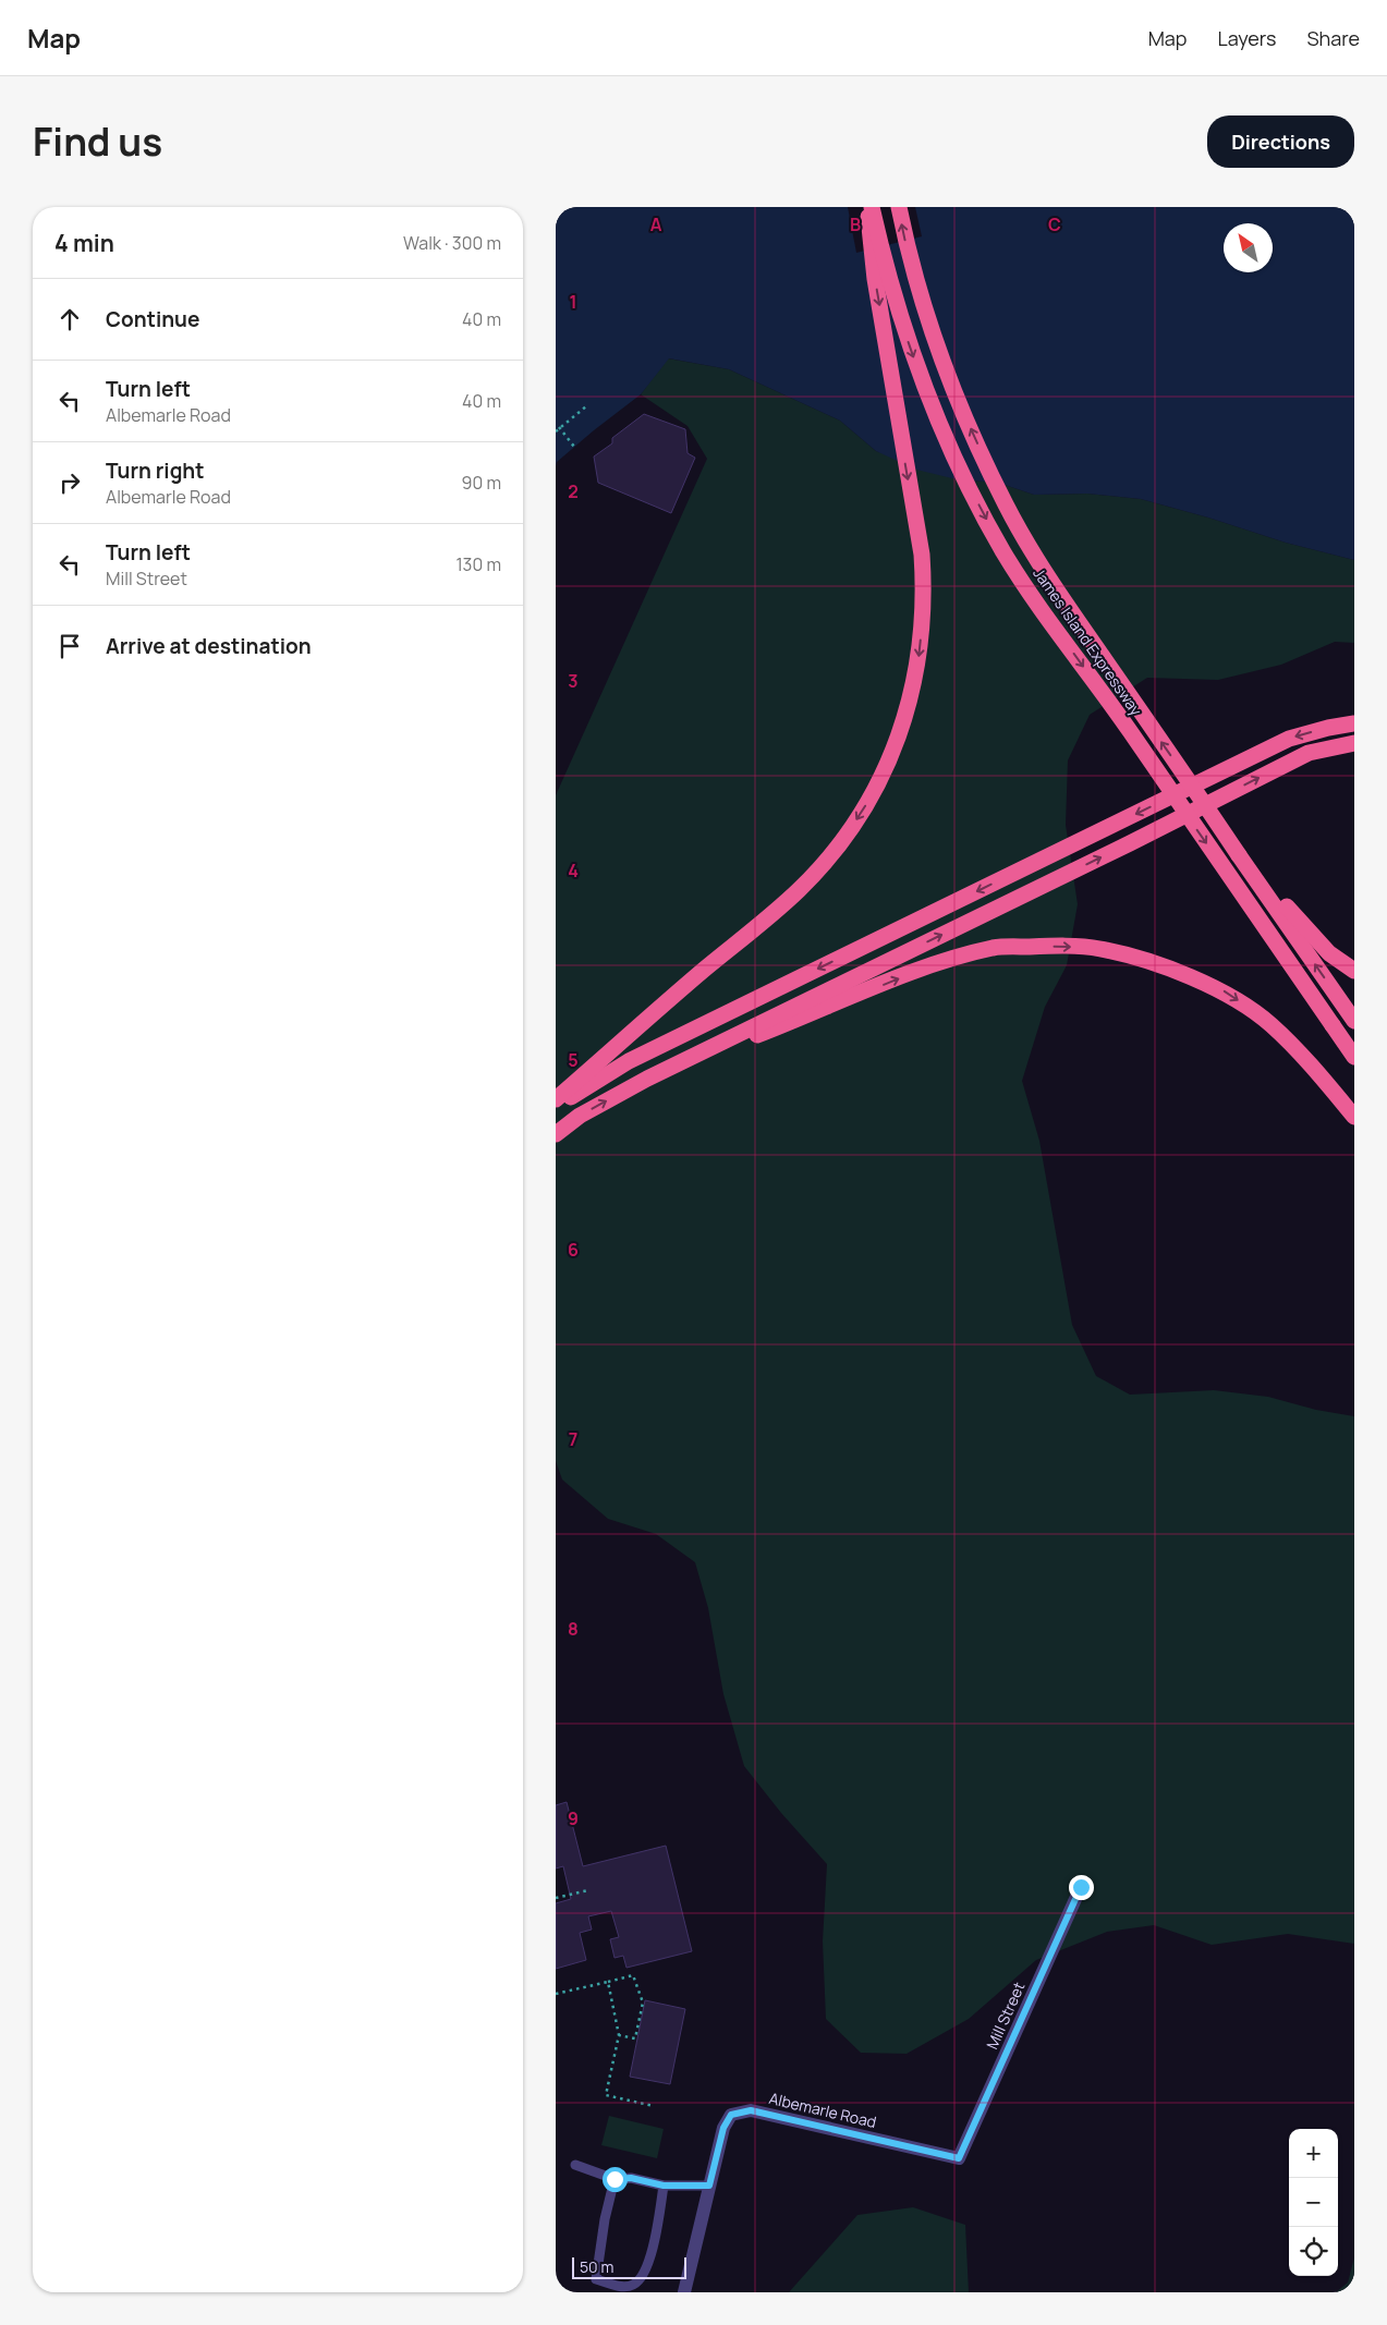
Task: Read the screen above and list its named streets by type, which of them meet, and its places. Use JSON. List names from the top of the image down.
{
  "streets": {
    "highway": ["James Island Expressway"],
    "street": ["Mill Street", "Albemarle Road"]
  },
  "crossings": [
    ["Mill Street", "Albemarle Road"]
  ],
  "scale_bar": "50 m",
  "north": "top left",
  "page": {
    "header": "Map",
    "nav": ["Map", "Layers", "Share"],
    "title": "Find us",
    "buttons": "Directions",
    "heading": ["4 min", "Walk · 300 m"],
    "list": [
      ["Continue", "40 m"],
      ["Turn left", "Albemarle Road", "40 m"],
      ["Turn right", "Albemarle Road", "90 m"],
      ["Turn left", "Mill Street", "130 m"],
      "Arrive at destination"
    ],
    "map_buttons": ["+", "−"],
    "scale": "50 m"
  },
  "grid": {
    "columns": ["A", "B", "C"],
    "rows": [
      "1",
      "2",
      "3",
      "4",
      "5",
      "6",
      "7",
      "8",
      "9"
    ]
  }
}
